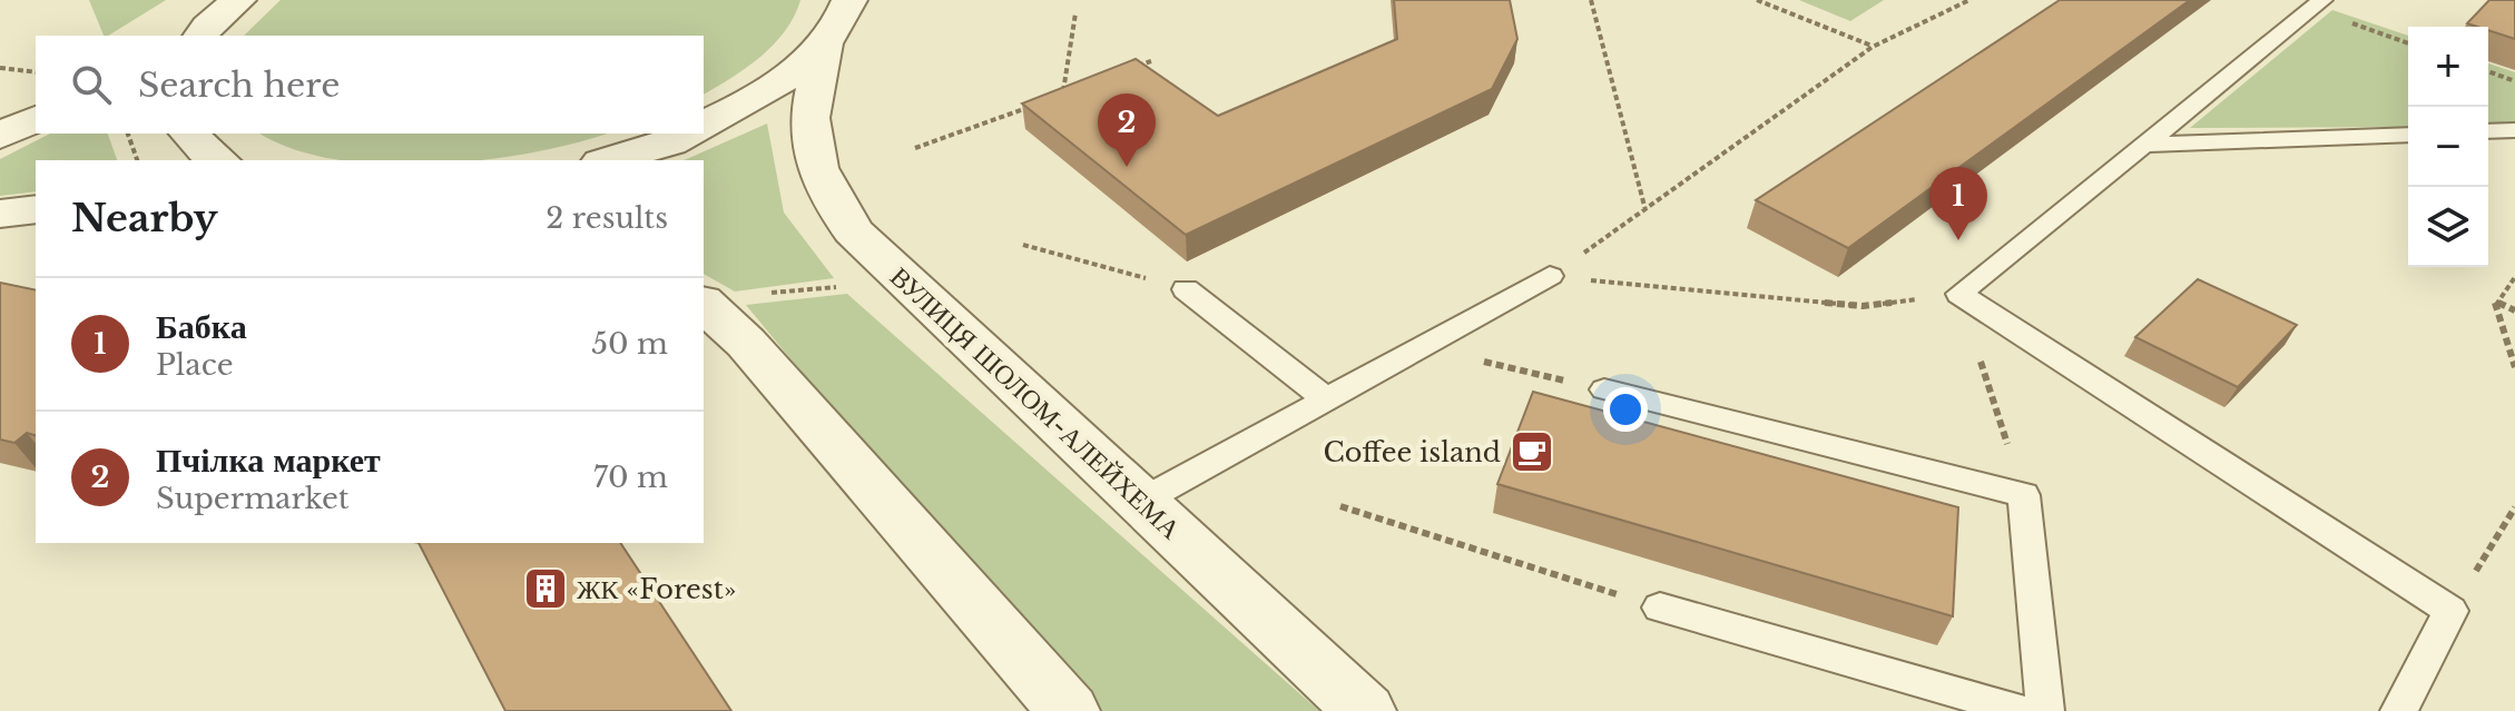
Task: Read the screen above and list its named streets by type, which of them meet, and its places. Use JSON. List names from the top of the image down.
{
  "streets": {
    "street": ["ВУЛИЦЯ ШОЛОМ-АЛЕЙХЕМА"]
  },
  "places": {
    "cafe": ["Coffee island"],
    "building": ["ЖК «Forest»"]
  },
  "page": {
    "map_buttons": ["+", "−"],
    "search": "Search here",
    "pins": ["2", "1"],
    "heading": ["Nearby", "2 results"],
    "list": [
      {
        "mark": "1",
        "name": "Бабка",
        "note": "Place",
        "value": "50 m"
      },
      {
        "mark": "2",
        "name": "Пчілка маркет",
        "note": "Supermarket",
        "value": "70 m"
      }
    ]
  }
}
